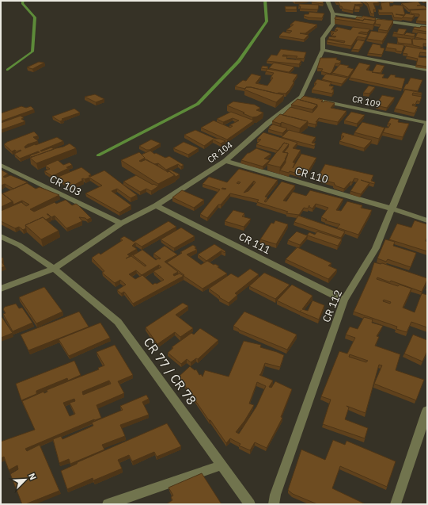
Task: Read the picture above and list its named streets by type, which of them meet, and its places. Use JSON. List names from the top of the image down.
{
  "streets": {
    "street": [
      "CR 109",
      "CR 104",
      "CR 110",
      "CR 103",
      "CR 111",
      "CR 112",
      "CR 77 / CR 78"
    ]
  },
  "crossings": [
    ["CR 109", "CR 104"],
    ["CR 109", "CR 112"],
    ["CR 104", "CR 110"],
    ["CR 104", "CR 103"],
    ["CR 104", "CR 111"],
    ["CR 104", "CR 77 / CR 78"],
    ["CR 110", "CR 112"],
    ["CR 111", "CR 112"]
  ],
  "north": "top right"
}
